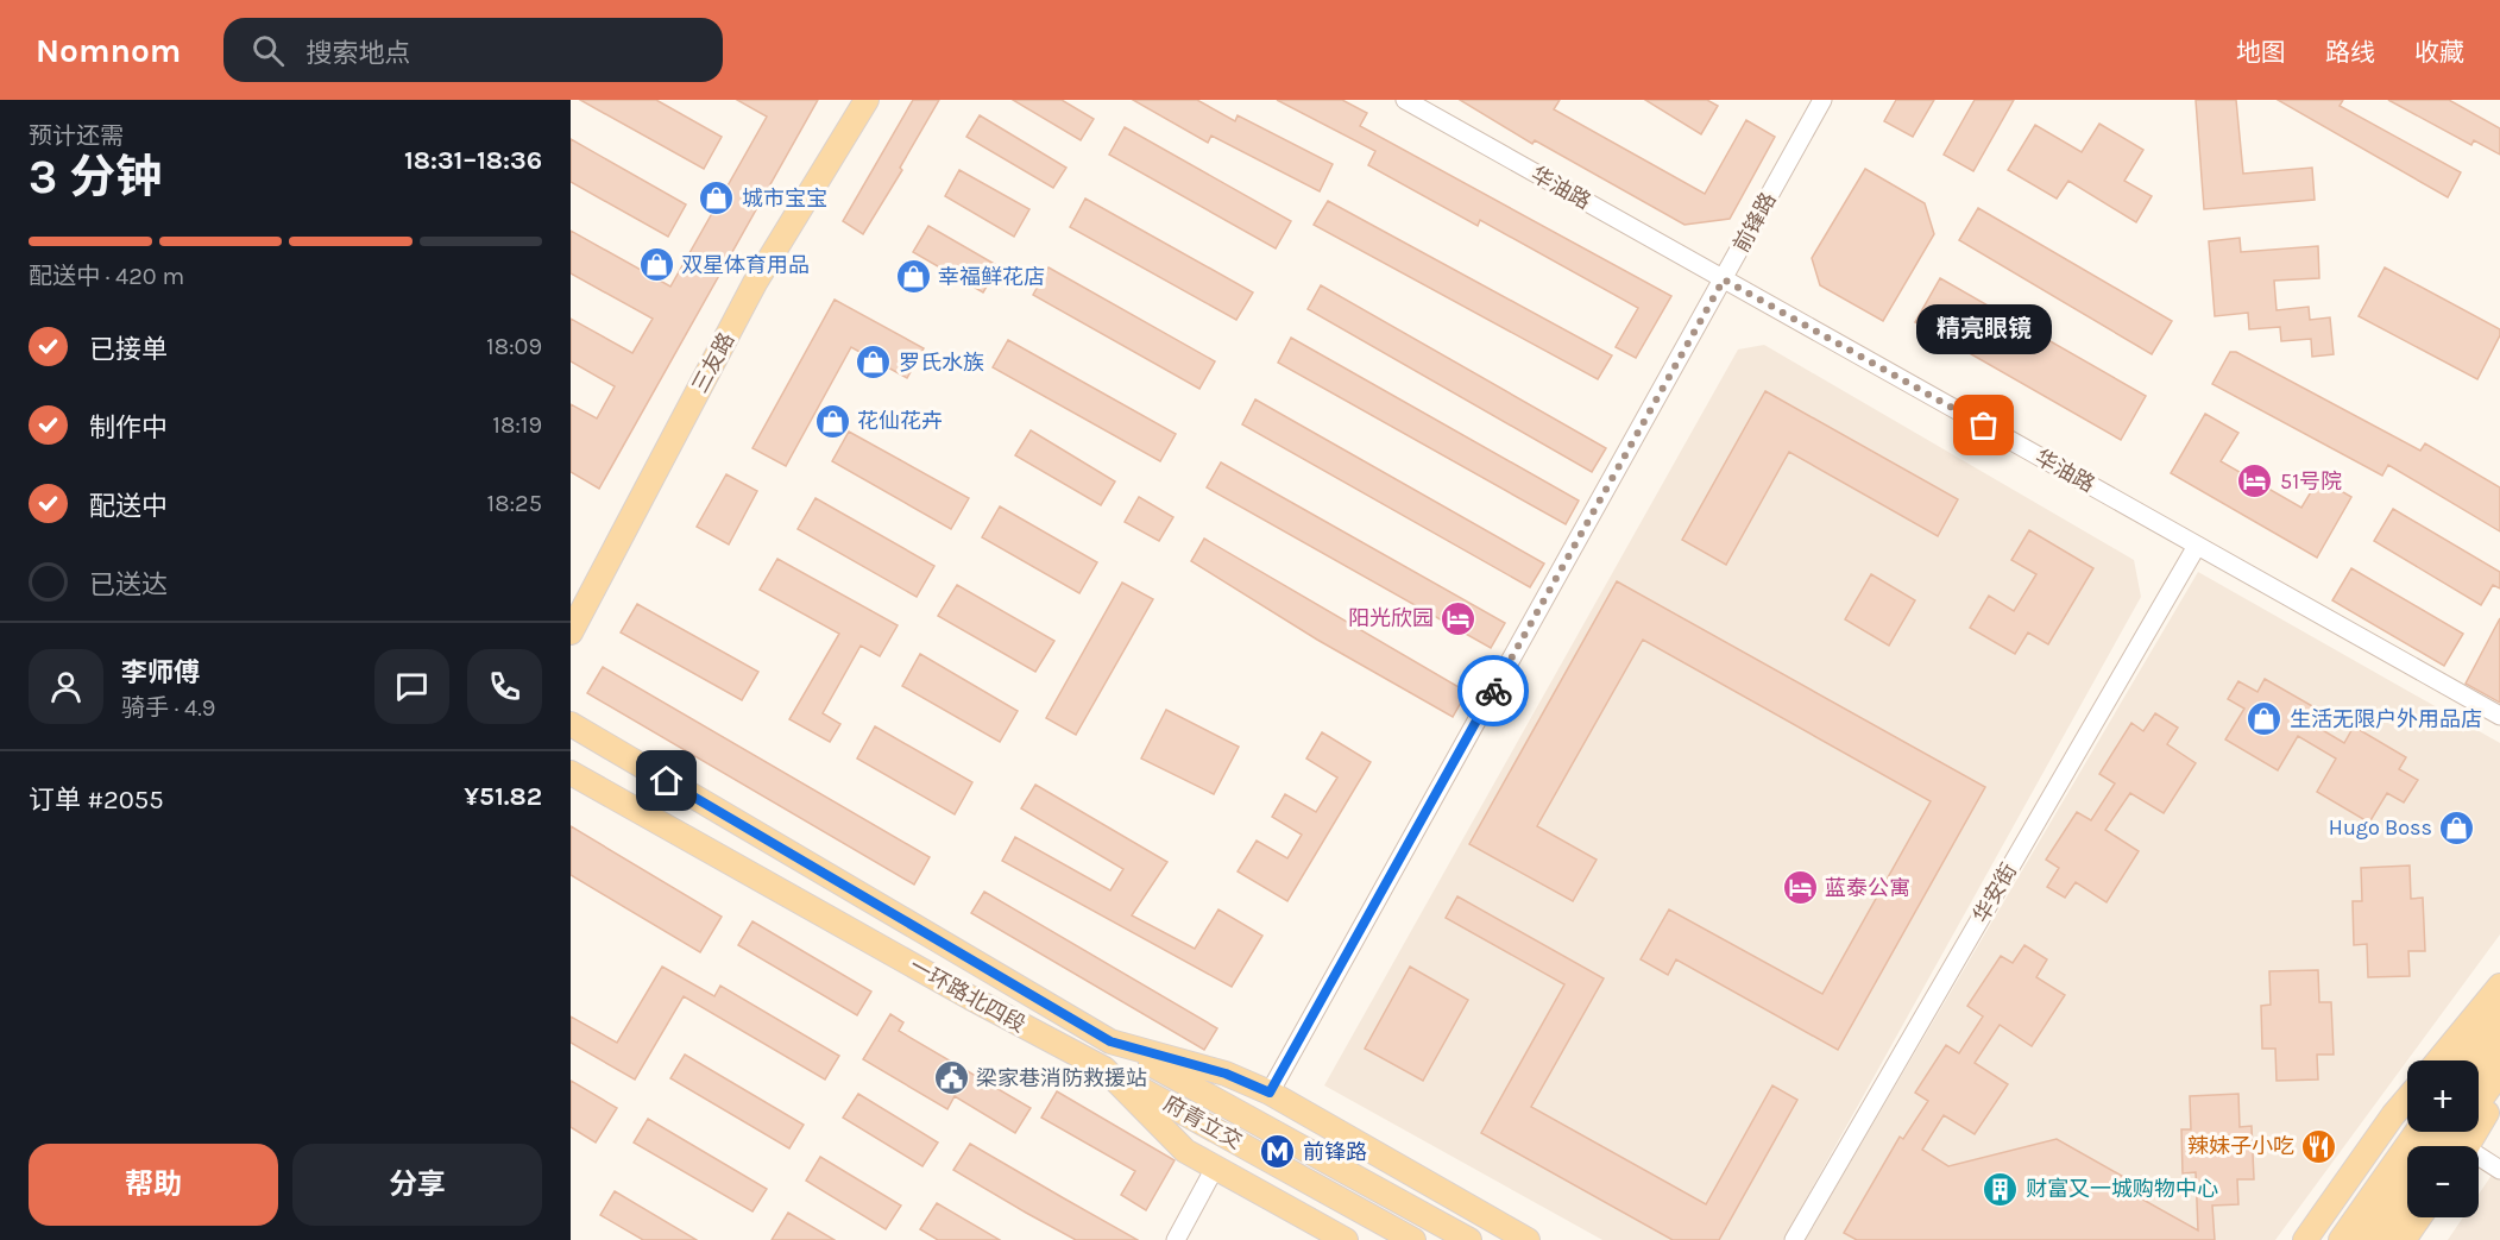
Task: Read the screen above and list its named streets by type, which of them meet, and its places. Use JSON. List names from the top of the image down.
{
  "streets": {
    "main road": ["三友路", "一环路北四段", "府青立交"],
    "street": ["华油路", "前锋路", "华安街"]
  },
  "crossings": [
    ["华油路", "前锋路"],
    ["华油路", "华安街"],
    ["前锋路", "一环路北四段"],
    ["一环路北四段", "府青立交"]
  ],
  "places": {
    "shop": [
      "城市宝宝",
      "双星体育用品",
      "幸福鲜花店",
      "罗氏水族",
      "花仙花卉",
      "生活无限户外用品店",
      "Hugo Boss"
    ],
    "other": ["精亮眼镜"],
    "hotel": ["51号院", "阳光欣园", "蓝泰公寓"],
    "public building": ["梁家巷消防救援站"],
    "restaurant": ["辣妹子小吃"],
    "metro station": ["前锋路"],
    "building": ["财富又一城购物中心"]
  },
  "page": {
    "header": "Nomnom",
    "search": "搜索地点",
    "nav": ["地图", "路线", "收藏"],
    "heading": ["3 分钟", "预计还需", "18:31–18:36"],
    "panel": [
      "李师傅",
      "骑手 · 4.9",
      "订单 #2055",
      "¥51.82"
    ],
    "bar": "配送中 · 420 m",
    "bubble": "精亮眼镜",
    "list": [
      ["已接单", "18:09"],
      ["制作中", "18:19"],
      ["配送中", "18:25"],
      "已送达"
    ],
    "map_buttons": ["+", "−"],
    "buttons": ["帮助", "分享"]
  }
}
